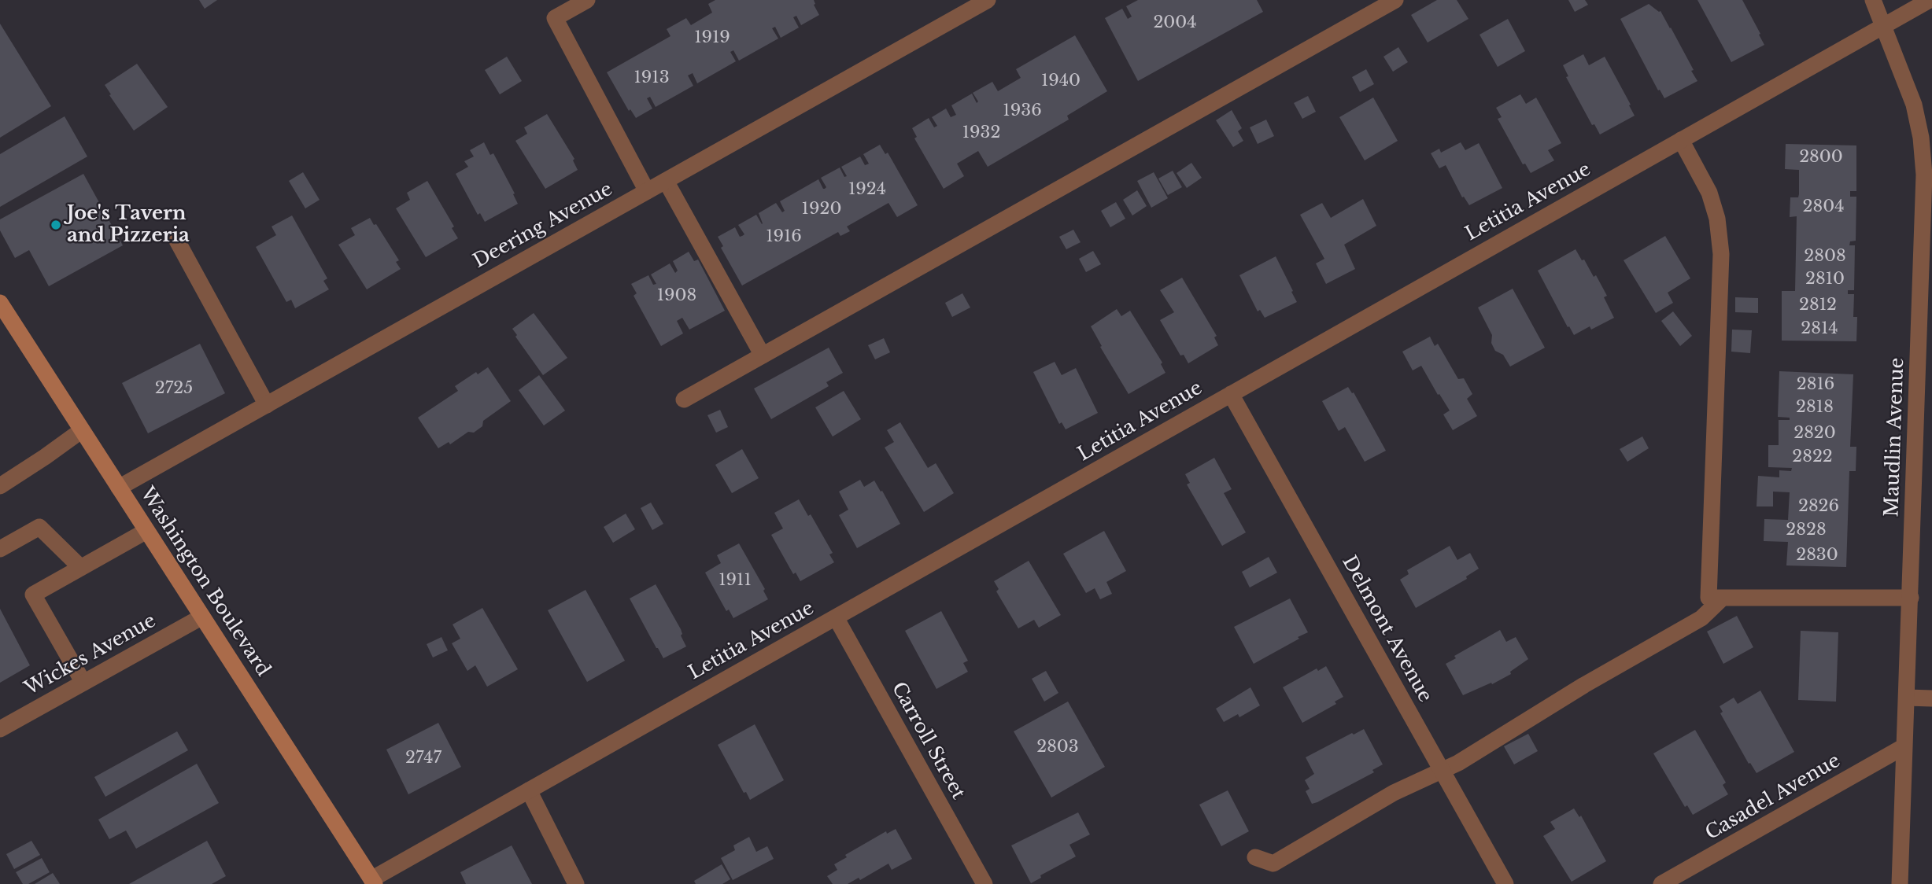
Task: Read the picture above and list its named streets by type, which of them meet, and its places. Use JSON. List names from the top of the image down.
{
  "streets": {
    "main road": ["Washington Boulevard"],
    "street": [
      "Letitia Avenue",
      "Deering Avenue",
      "Maudlin Avenue",
      "Delmont Avenue",
      "Wickes Avenue",
      "Carroll Street",
      "Casadel Avenue"
    ]
  },
  "crossings": [
    ["Letitia Avenue", "Maudlin Avenue"],
    ["Letitia Avenue", "Washington Boulevard"],
    ["Letitia Avenue", "Delmont Avenue"],
    ["Letitia Avenue", "Carroll Street"],
    ["Deering Avenue", "Washington Boulevard"],
    ["Maudlin Avenue", "Casadel Avenue"],
    ["Washington Boulevard", "Wickes Avenue"]
  ],
  "places": ["Joe's Tavern and Pizzeria"],
  "house_numbers": [
    "2004",
    "1919",
    "1913",
    "1940",
    "1936",
    "1932",
    "2800",
    "1924",
    "2804",
    "1920",
    "1916",
    "2808",
    "2810",
    "1908",
    "2812",
    "2814",
    "2816",
    "2725",
    "2818",
    "2820",
    "2822",
    "2826",
    "2828",
    "2830",
    "1911",
    "2803",
    "2747"
  ]
}
